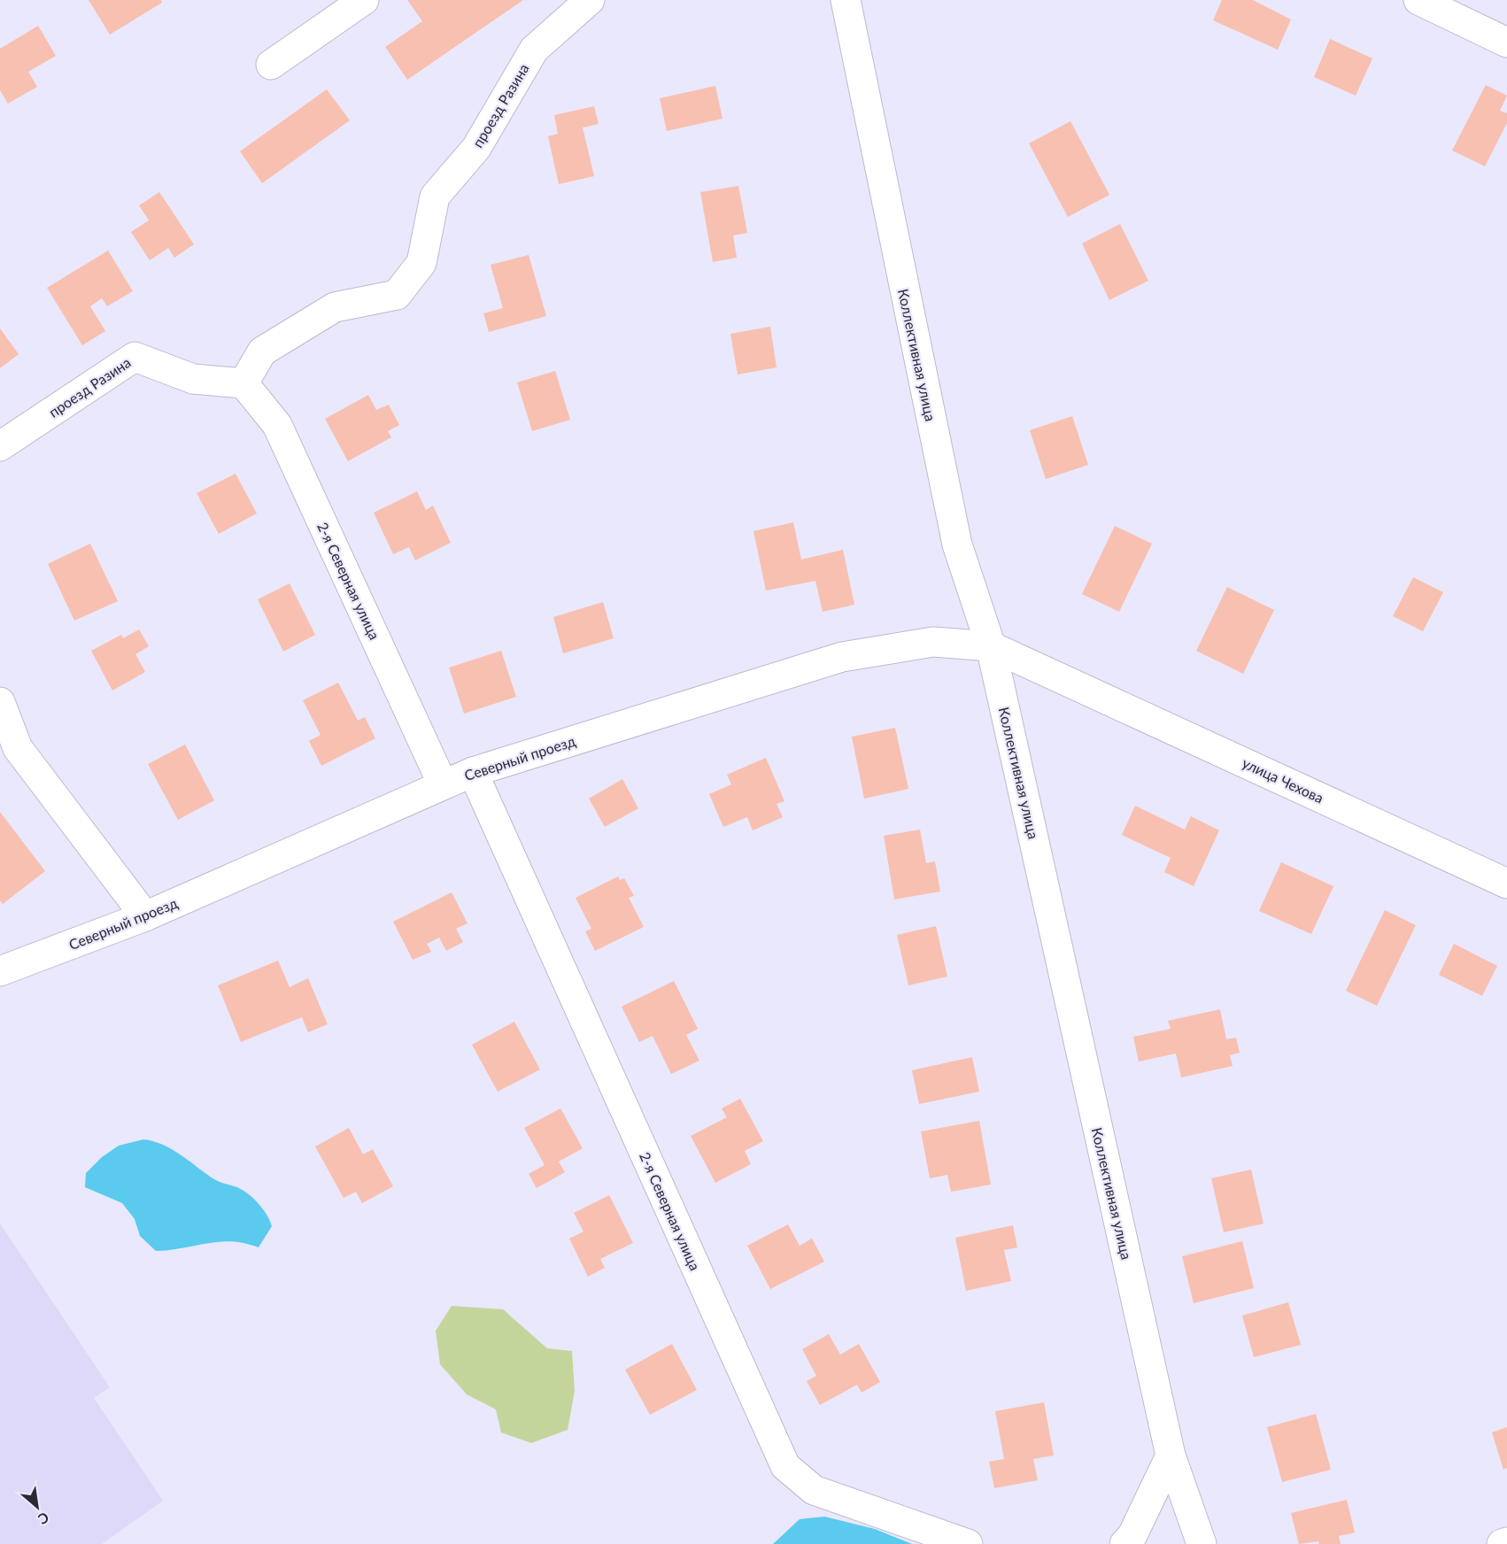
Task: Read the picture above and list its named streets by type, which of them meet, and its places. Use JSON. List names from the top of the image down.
{
  "streets": {
    "street": [
      "проезд Разина",
      "Коллективная улица",
      "2-я Северная улица",
      "Северный проезд",
      "улица Чехова"
    ]
  },
  "crossings": [
    ["проезд Разина", "2-я Северная улица"],
    ["Коллективная улица", "Северный проезд"],
    ["2-я Северная улица", "Северный проезд"],
    ["Северный проезд", "улица Чехова"]
  ],
  "north": "bottom right"
}
